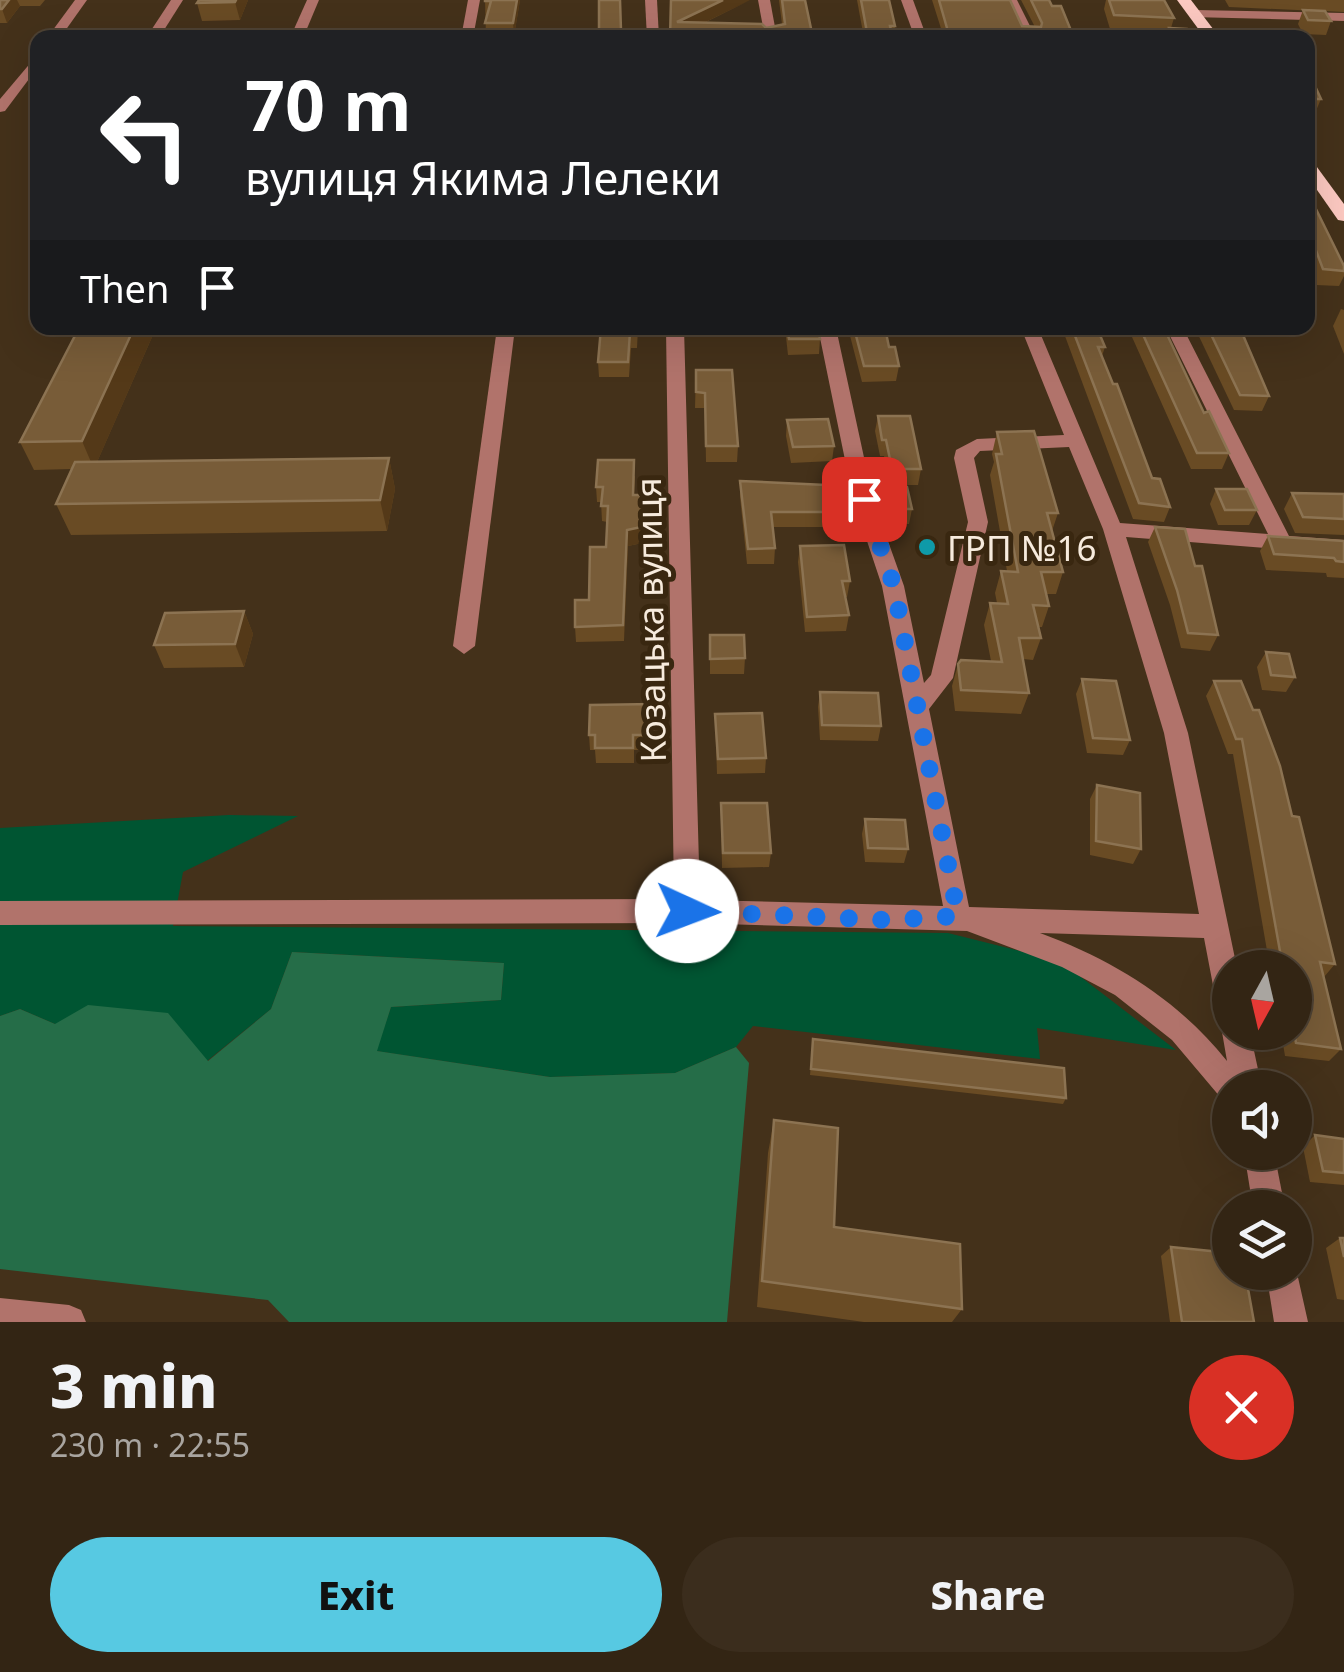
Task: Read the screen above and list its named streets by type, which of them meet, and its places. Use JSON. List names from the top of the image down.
{
  "streets": {
    "street": ["Козацька вулиця"]
  },
  "places": ["ГРП №16"],
  "north": "bottom",
  "page": {
    "turn": ["70 m", "вулиця Якима Лелеки"],
    "then": "Then",
    "heading": ["3 min", "230 m · 22:55"],
    "buttons": ["Exit", "Share"]
  }
}
